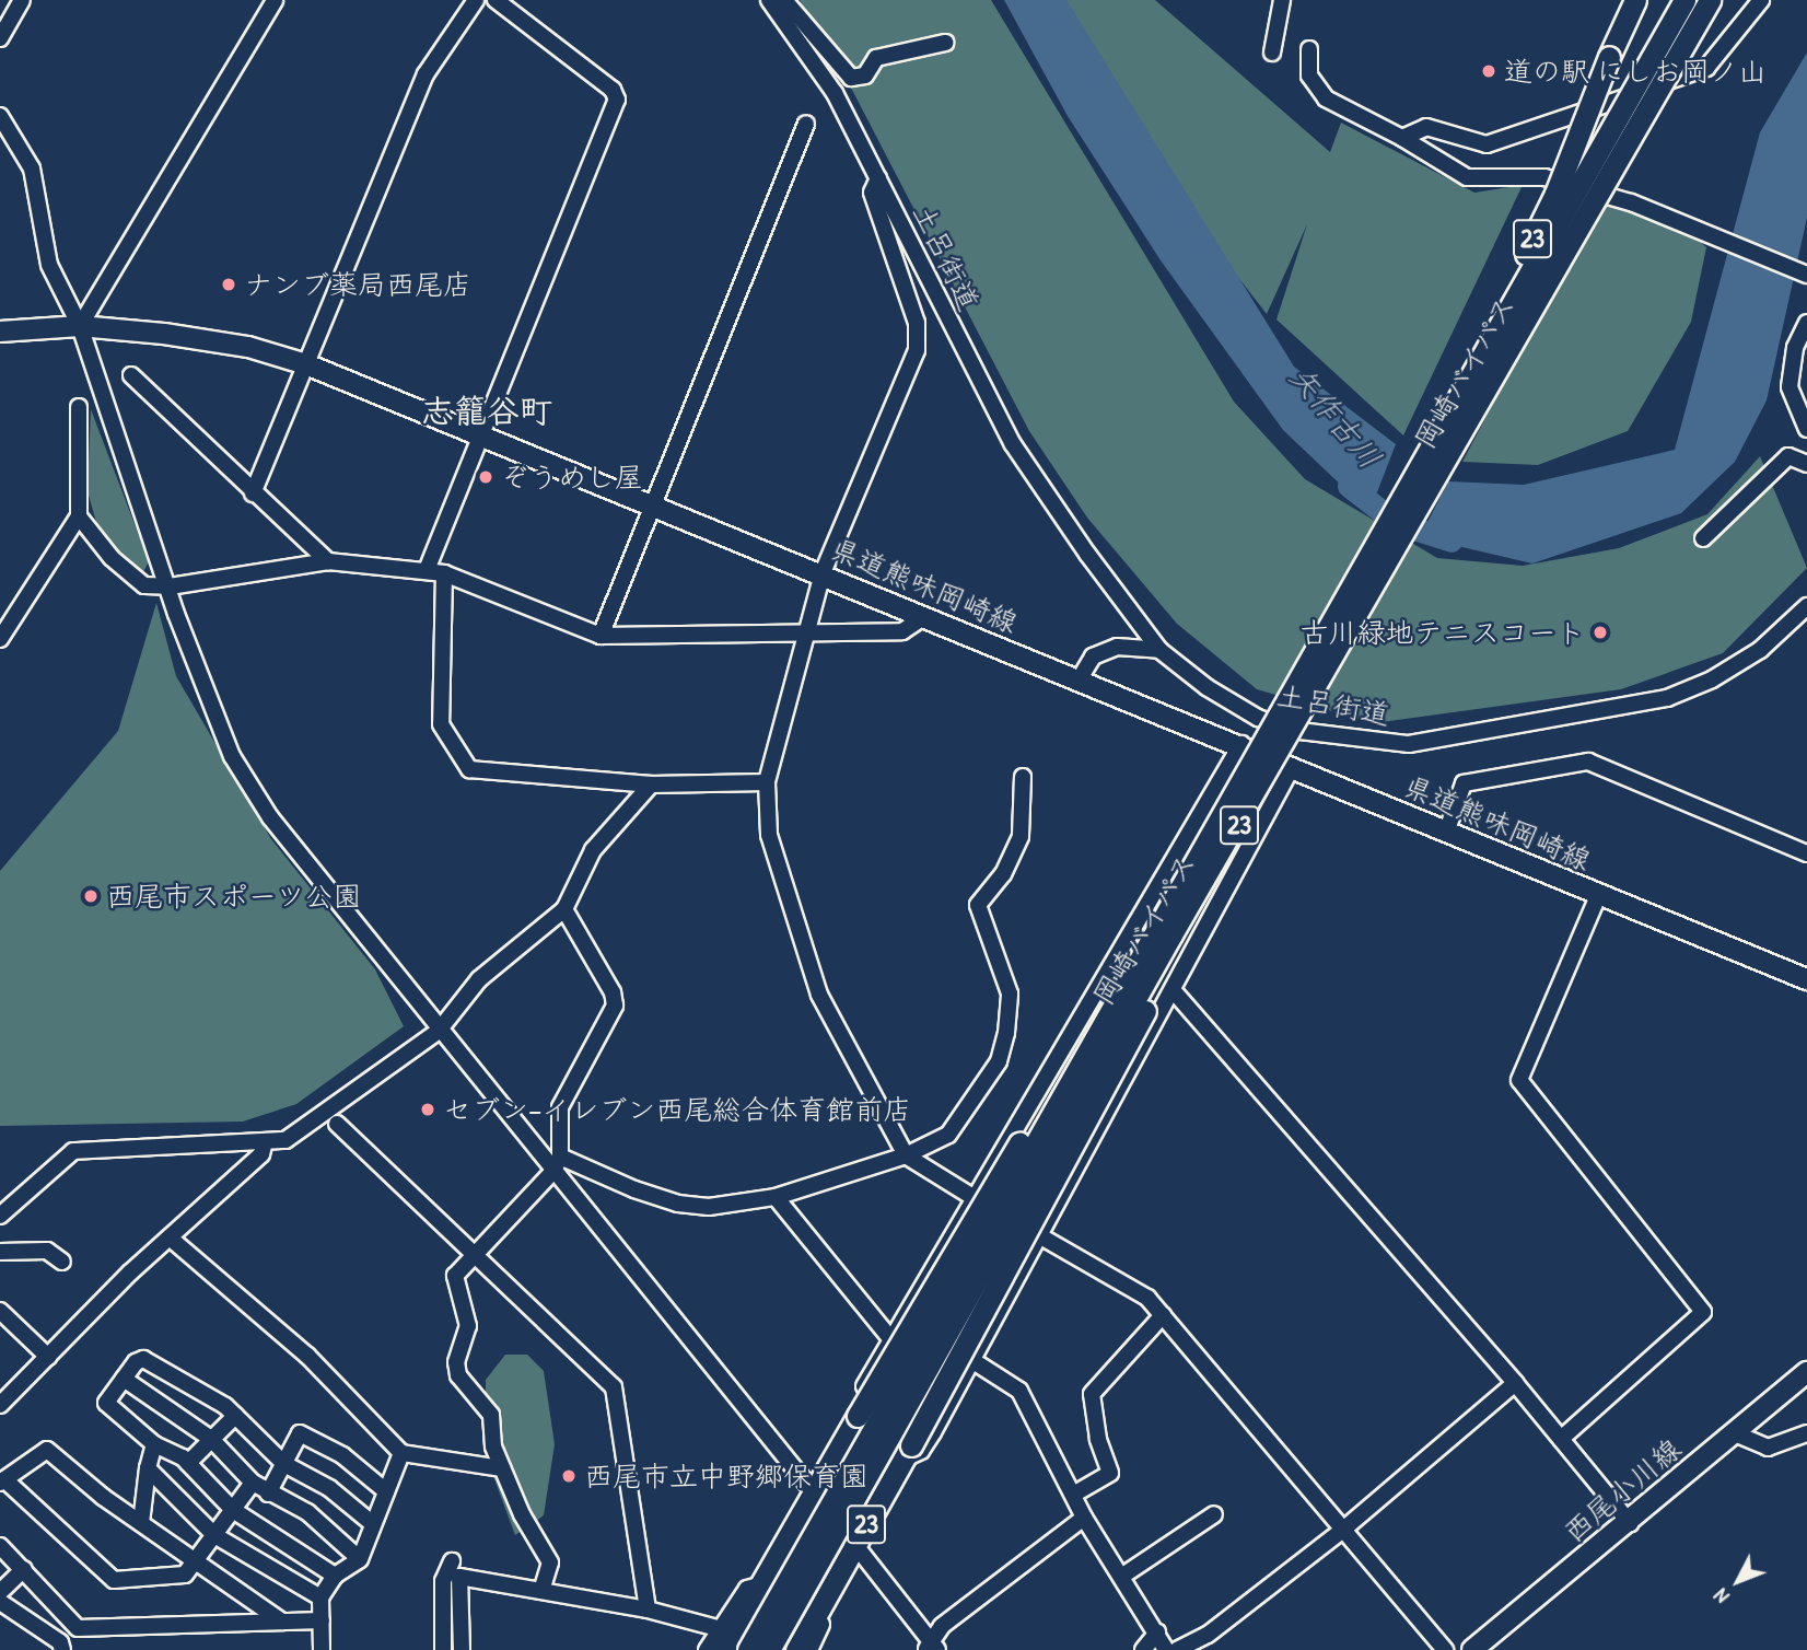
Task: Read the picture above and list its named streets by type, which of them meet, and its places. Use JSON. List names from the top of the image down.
{
  "streets": {
    "highway": ["23", "岡崎バイパス"],
    "main road": ["県道熊味岡崎線", "西尾小川線"],
    "street": ["土呂街道"]
  },
  "crossings": [
    ["23", "岡崎バイパス"]
  ],
  "districts": ["志籠谷町"],
  "water": ["矢作古川"],
  "places": [
    "道の駅 にしお岡ノ山",
    "ナンブ薬局西尾店",
    "ぞうめし屋",
    "古川緑地テニスコート",
    "西尾市スポーツ公園",
    "セブン−イレブン西尾総合体育館前店",
    "西尾市立中野郷保育園"
  ],
  "north": "bottom left"
}
